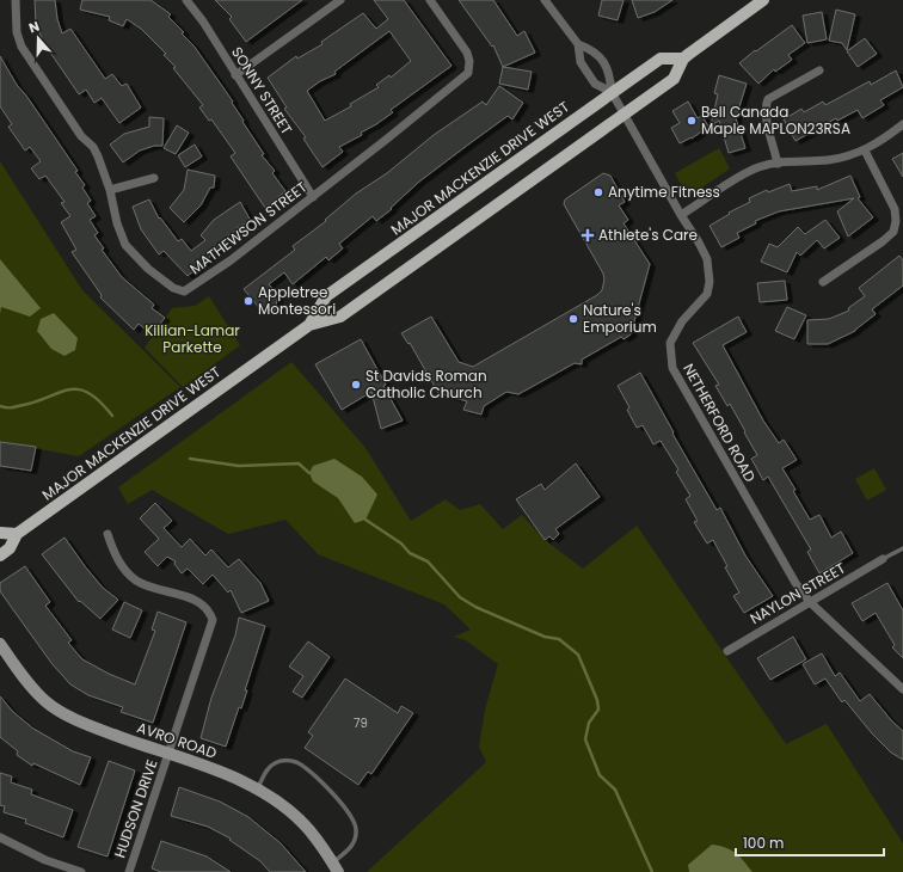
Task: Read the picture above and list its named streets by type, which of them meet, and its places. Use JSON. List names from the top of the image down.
{
  "streets": {
    "main road": ["MAJOR MACKENZIE DRIVE WEST"],
    "street": [
      "SONNY STREET",
      "MATHEWSON STREET",
      "NETHERFORD ROAD",
      "NAYLON STREET",
      "AVRO ROAD",
      "HUDSON DRIVE"
    ]
  },
  "crossings": [
    ["SONNY STREET", "MATHEWSON STREET"],
    ["MAJOR MACKENZIE DRIVE WEST", "NETHERFORD ROAD"],
    ["NETHERFORD ROAD", "NAYLON STREET"],
    ["AVRO ROAD", "HUDSON DRIVE"]
  ],
  "parks": ["Killian-Lamar Parkette"],
  "places": {
    "other": [
      "Bell Canada Maple MAPLON23RSA",
      "Anytime Fitness",
      "Appletree Montessori",
      "Nature's Emporium",
      "St Davids Roman Catholic Church"
    ],
    "health": ["Athlete's Care"]
  },
  "house_numbers": ["79"],
  "scale_bar": "100 m",
  "north": "top"
}
